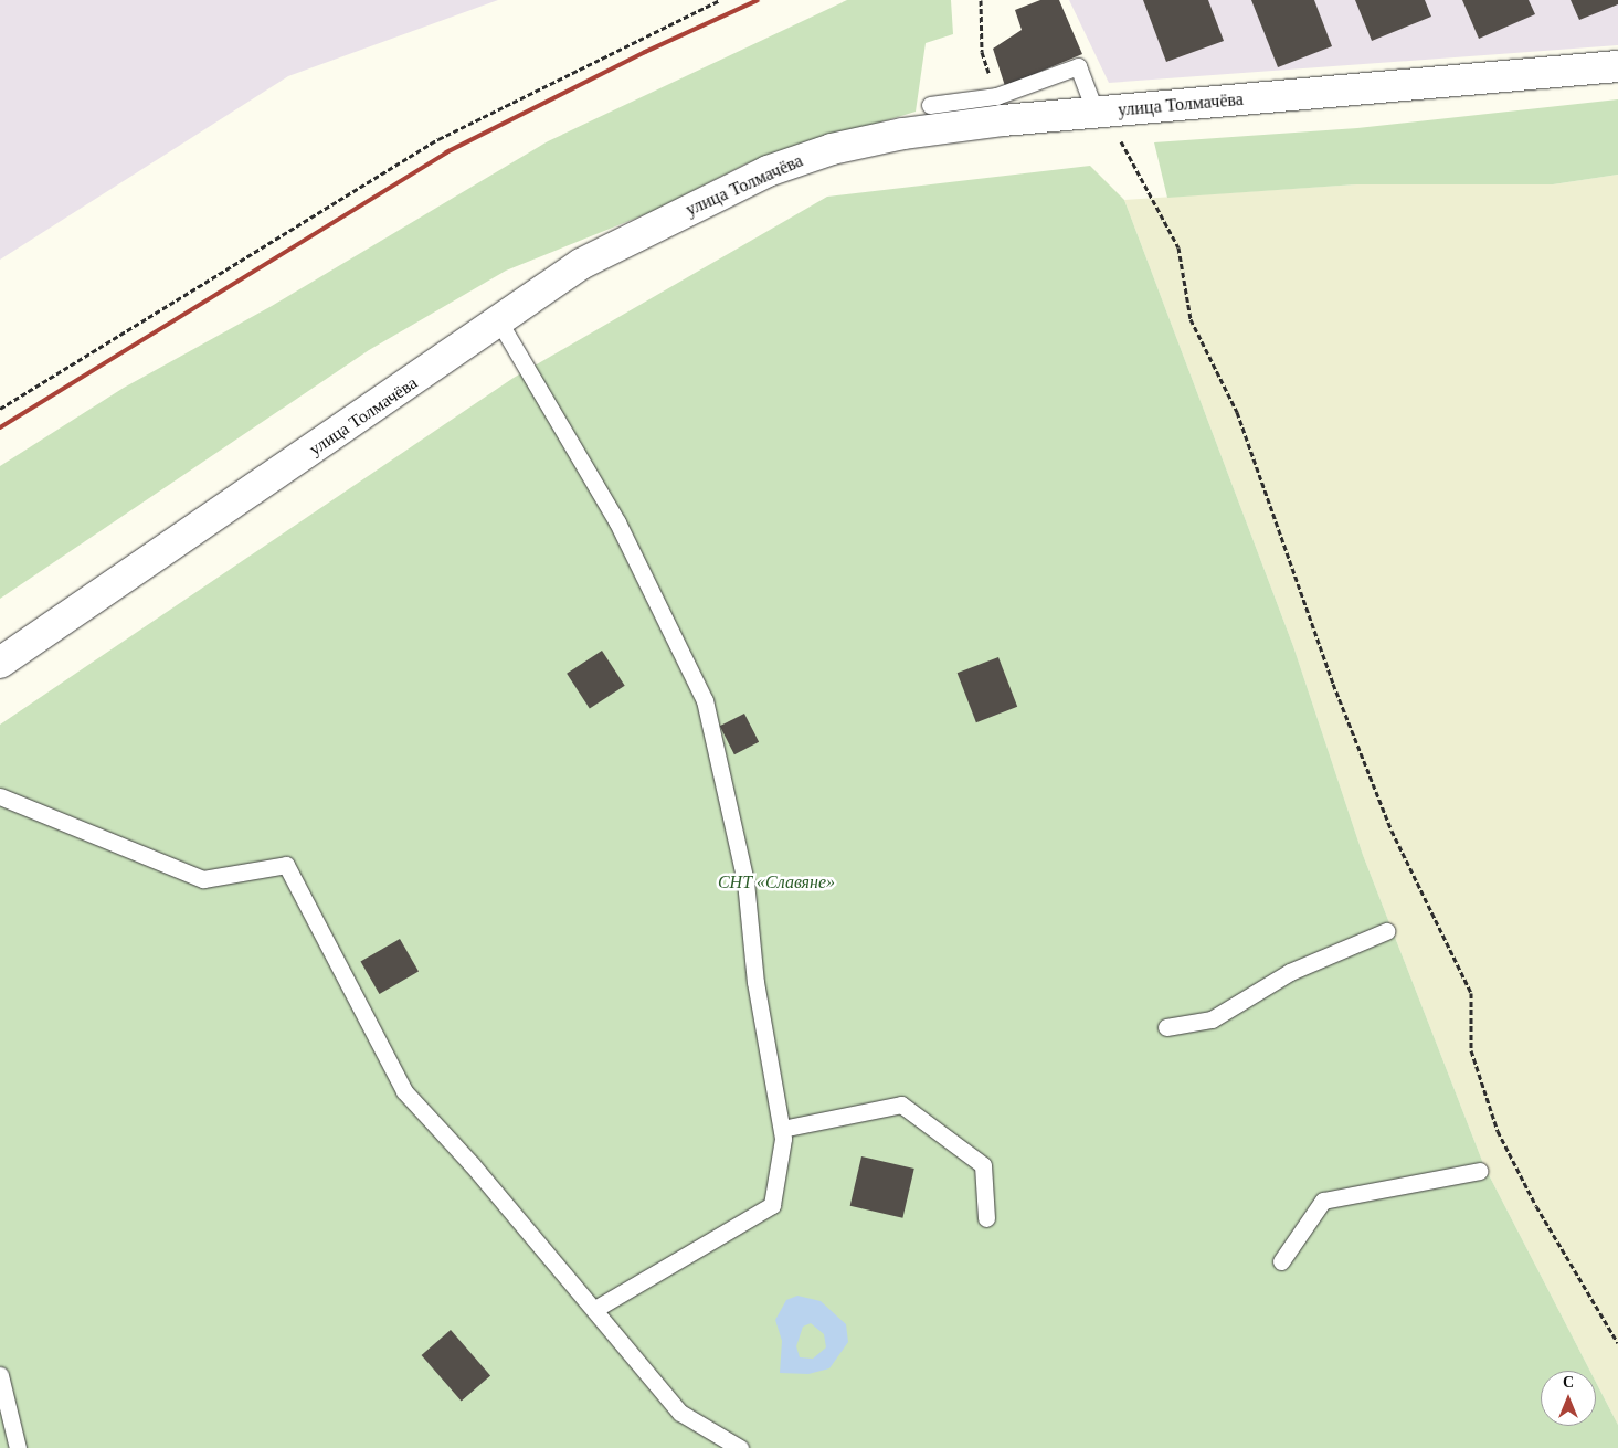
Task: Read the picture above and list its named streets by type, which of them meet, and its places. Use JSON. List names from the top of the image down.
{
  "streets": {
    "street": ["улица Толмачёва"]
  },
  "parks": ["СНТ «Славяне»"],
  "north": "top"
}
